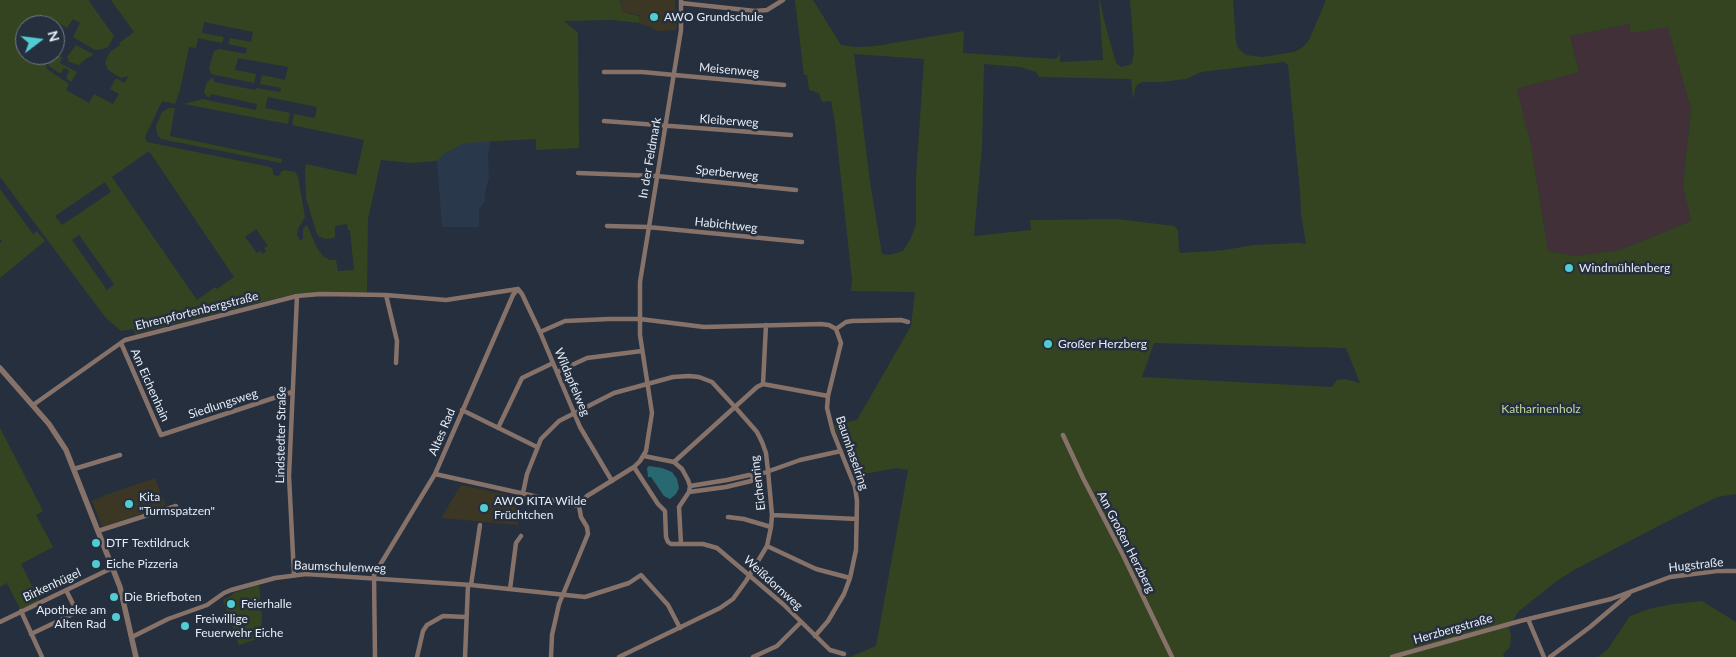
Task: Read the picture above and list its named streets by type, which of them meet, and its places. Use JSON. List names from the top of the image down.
{
  "streets": {
    "street": [
      "Meisenweg",
      "Kleiberweg",
      "In der Feldmark",
      "Sperberweg",
      "Habichtweg",
      "Ehrenpfortenbergstraße",
      "Wildapfelweg",
      "Am Eichenhain",
      "Siedlungsweg",
      "Altes Rad",
      "Lindstedter Straße",
      "Baumhaselring",
      "Eichenring",
      "Am Großen Herzberg",
      "Hugstraße",
      "Baumschulenweg",
      "Weißdornweg",
      "Birkenhügel",
      "Herzbergstraße"
    ]
  },
  "crossings": [
    ["Meisenweg", "In der Feldmark"],
    ["Kleiberweg", "In der Feldmark"],
    ["In der Feldmark", "Sperberweg"],
    ["In der Feldmark", "Habichtweg"],
    ["In der Feldmark", "Eichenring"],
    ["Ehrenpfortenbergstraße", "Wildapfelweg"],
    ["Ehrenpfortenbergstraße", "Am Eichenhain"],
    ["Ehrenpfortenbergstraße", "Altes Rad"],
    ["Ehrenpfortenbergstraße", "Lindstedter Straße"],
    ["Wildapfelweg", "Altes Rad"],
    ["Wildapfelweg", "Eichenring"],
    ["Am Eichenhain", "Siedlungsweg"],
    ["Siedlungsweg", "Lindstedter Straße"],
    ["Altes Rad", "Baumschulenweg"],
    ["Lindstedter Straße", "Baumschulenweg"],
    ["Baumhaselring", "Weißdornweg"],
    ["Eichenring", "Baumschulenweg"],
    ["Eichenring", "Weißdornweg"],
    ["Hugstraße", "Herzbergstraße"]
  ],
  "parks": ["Katharinenholz"],
  "places": [
    "AWO Grundschule",
    "Windmühlenberg",
    "Großer Herzberg",
    "Kita \"Turmspatzen\"",
    "AWO KITA Wilde Früchtchen",
    "DTF Textildruck",
    "Eiche Pizzeria",
    "Die Briefboten",
    "Feierhalle",
    "Apotheke am Alten Rad",
    "Freiwillige Feuerwehr Eiche"
  ],
  "north": "right"
}
